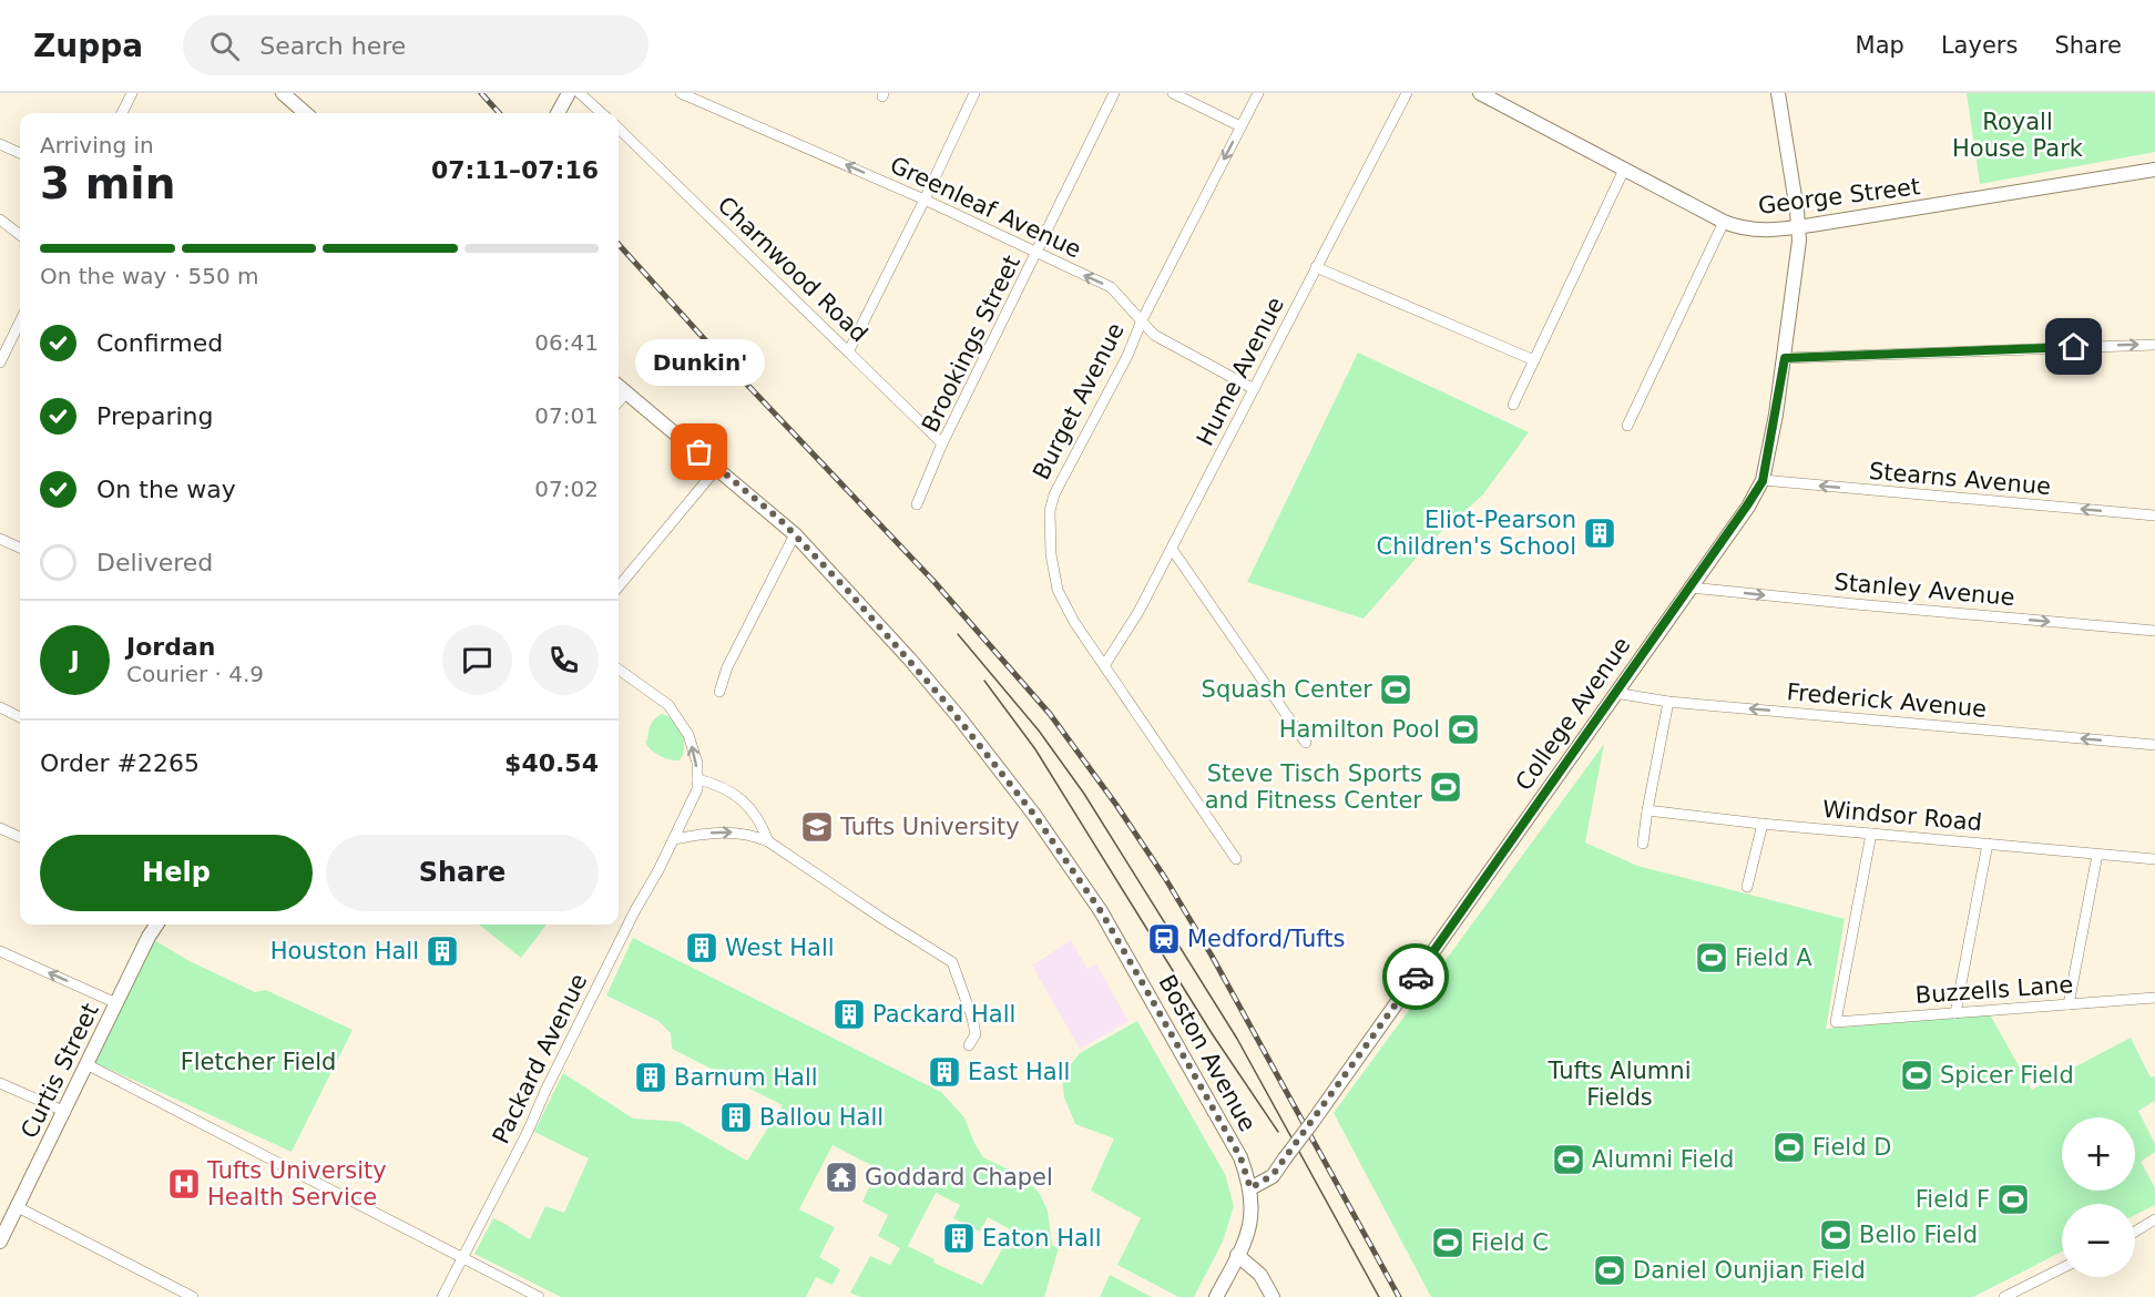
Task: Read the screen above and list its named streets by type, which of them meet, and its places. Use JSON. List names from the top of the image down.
{
  "streets": {
    "street": [
      "George Street",
      "Greenleaf Avenue",
      "Charnwood Road",
      "Brookings Street",
      "Hume Avenue",
      "Burget Avenue",
      "Stearns Avenue",
      "Stanley Avenue",
      "Frederick Avenue",
      "College Avenue",
      "Windsor Road",
      "Buzzells Lane",
      "Boston Avenue",
      "Packard Avenue",
      "Curtis Street"
    ]
  },
  "crossings": [
    ["George Street", "College Avenue"],
    ["Greenleaf Avenue", "Brookings Street"],
    ["Greenleaf Avenue", "Hume Avenue"],
    ["Greenleaf Avenue", "Burget Avenue"],
    ["Charnwood Road", "Brookings Street"],
    ["Hume Avenue", "Burget Avenue"],
    ["Stearns Avenue", "College Avenue"],
    ["Stanley Avenue", "College Avenue"],
    ["Frederick Avenue", "College Avenue"],
    ["College Avenue", "Boston Avenue"],
    ["Windsor Road", "Buzzells Lane"]
  ],
  "one_way": [
    "Greenleaf Avenue",
    "Stearns Avenue",
    "Stanley Avenue",
    "Frederick Avenue"
  ],
  "parks": ["Royall House Park", "Fletcher Field", "Tufts Alumni Fields"],
  "places": {
    "other": ["Dunkin'"],
    "building": [
      "Eliot-Pearson Children's School",
      "West Hall",
      "Houston Hall",
      "Packard Hall",
      "East Hall",
      "Barnum Hall",
      "Ballou Hall",
      "Eaton Hall"
    ],
    "sports": [
      "Squash Center",
      "Hamilton Pool",
      "Steve Tisch Sports and Fitness Center",
      "Field A",
      "Spicer Field",
      "Field D",
      "Alumni Field",
      "Field F",
      "Bello Field",
      "Field C",
      "Daniel Ounjian Field"
    ],
    "school or university": ["Tufts University"],
    "station": ["Medford/Tufts"],
    "temple": ["Goddard Chapel"],
    "hospital": ["Tufts University Health Service"]
  },
  "page": {
    "header": "Zuppa",
    "search": "Search here",
    "nav": ["Map", "Layers", "Share"],
    "heading": ["3 min", "Arriving in", "07:11–07:16"],
    "panel": [
      "Jordan",
      "Courier · 4.9",
      "Order #2265",
      "$40.54"
    ],
    "bar": "On the way · 550 m",
    "list": [
      ["Confirmed", "06:41"],
      ["Preparing", "07:01"],
      ["On the way", "07:02"],
      "Delivered"
    ],
    "bubble": "Dunkin'",
    "round": "J",
    "buttons": ["Help", "Share"],
    "map_buttons": ["+", "−"]
  }
}
